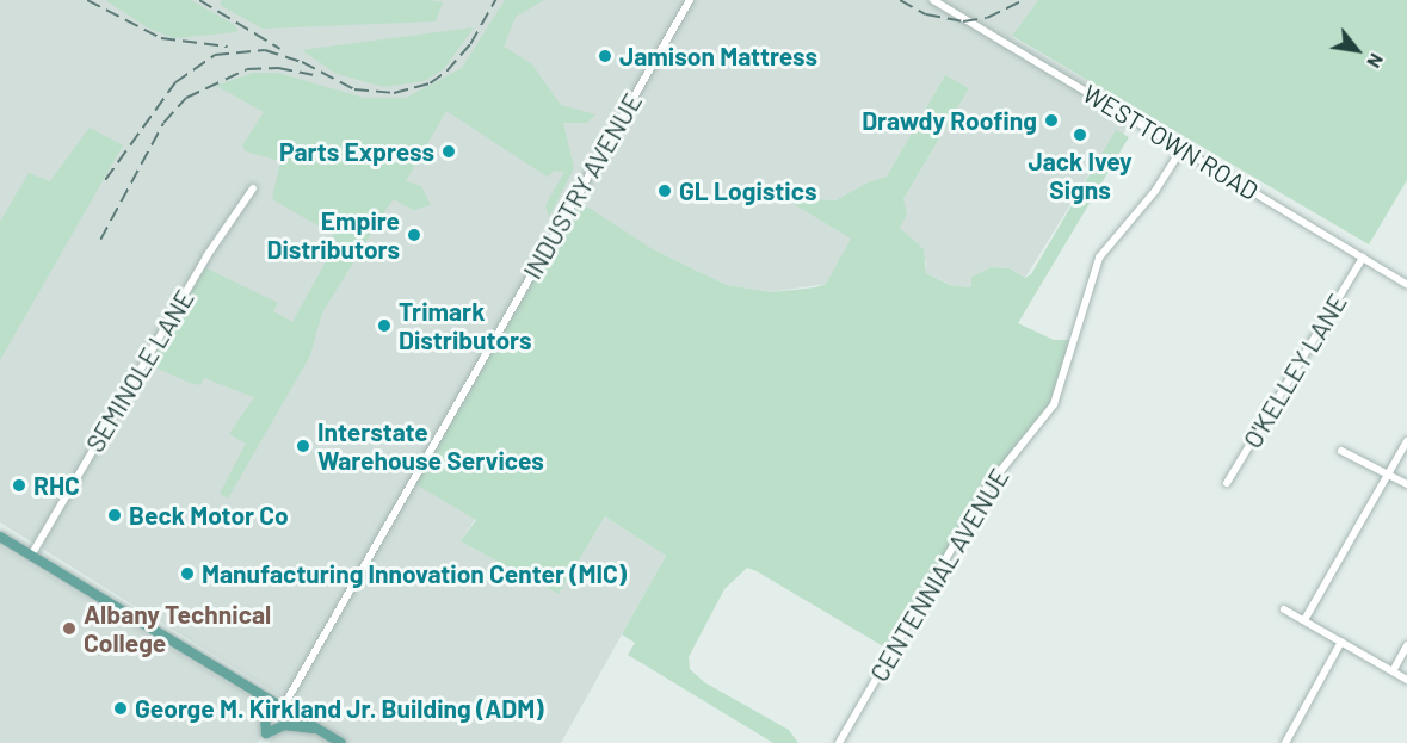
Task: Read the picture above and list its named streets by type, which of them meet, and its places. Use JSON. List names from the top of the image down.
{
  "streets": {
    "street": [
      "WESTTOWN ROAD",
      "INDUSTRY AVENUE",
      "SEMINOLE LANE",
      "O'KELLEY LANE",
      "CENTENNIAL AVENUE"
    ]
  },
  "crossings": [
    ["WESTTOWN ROAD", "O'KELLEY LANE"],
    ["WESTTOWN ROAD", "CENTENNIAL AVENUE"]
  ],
  "places": [
    "Jamison Mattress",
    "Drawdy Roofing",
    "Jack Ivey Signs",
    "Parts Express",
    "GL Logistics",
    "Empire Distributors",
    "Trimark Distributors",
    "Interstate Warehouse Services",
    "RHC",
    "Beck Motor Co",
    "Manufacturing Innovation Center (MIC)",
    "Albany Technical College",
    "George M. Kirkland Jr. Building (ADM)"
  ],
  "north": "bottom right"
}
